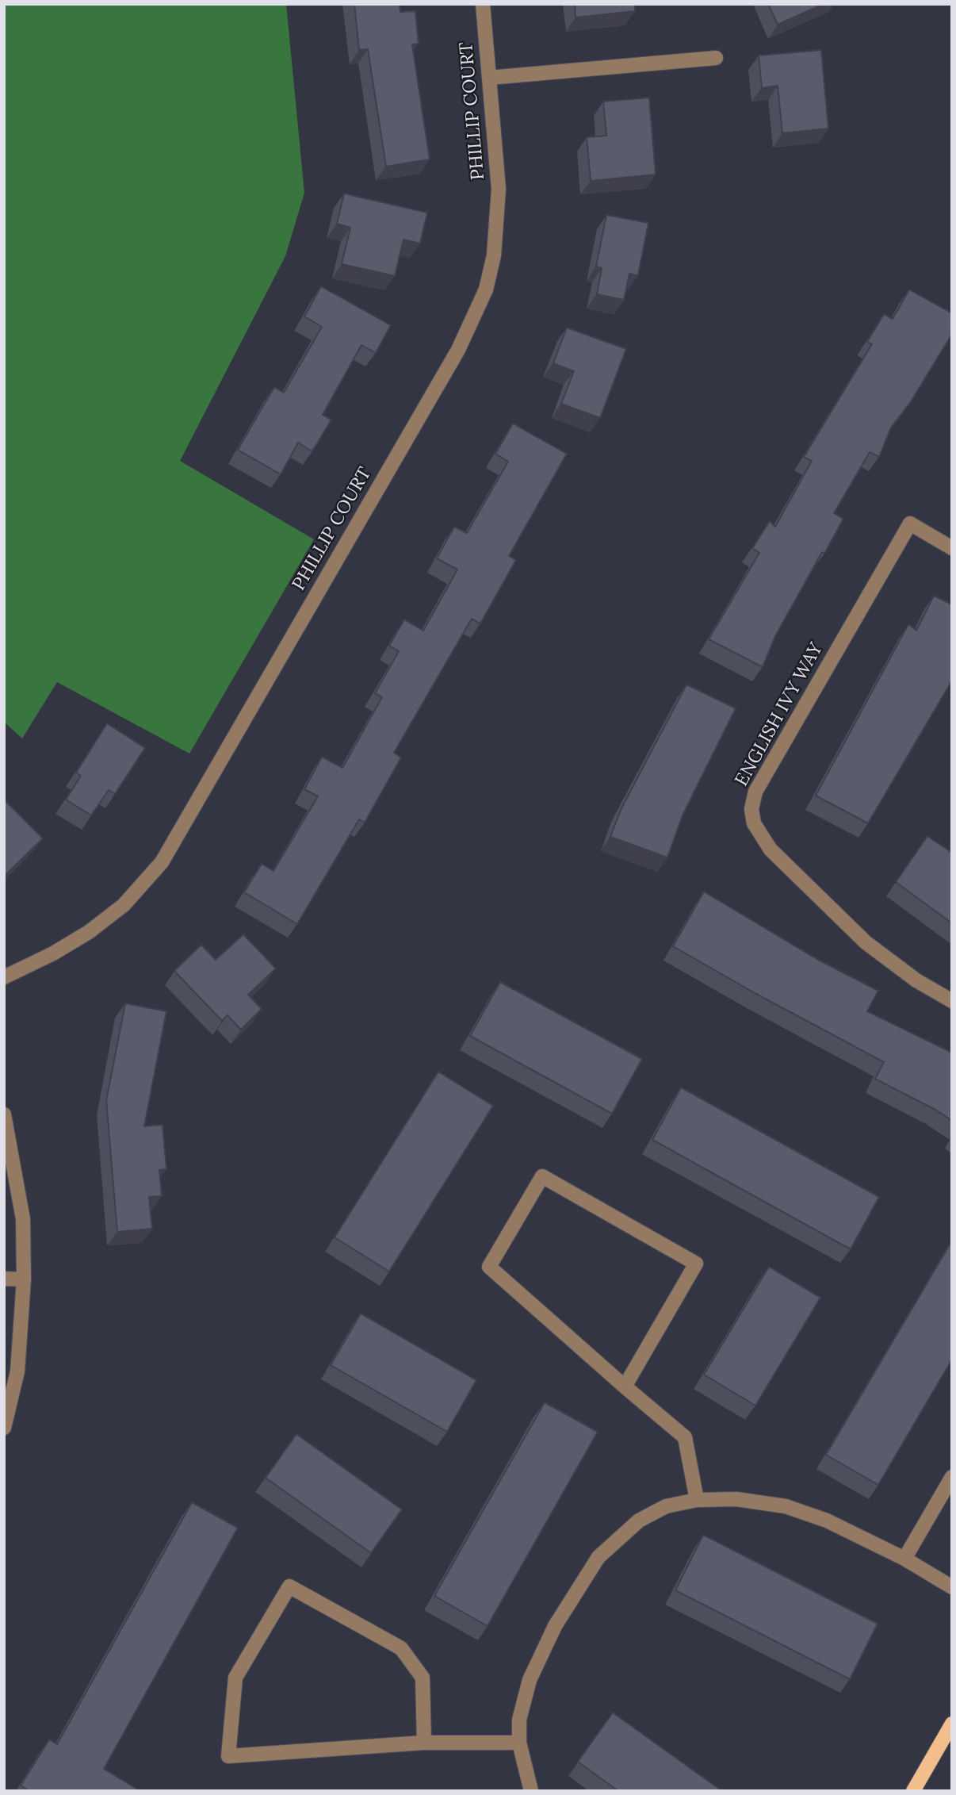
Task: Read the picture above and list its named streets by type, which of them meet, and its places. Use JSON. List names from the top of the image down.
{
  "streets": {
    "street": ["PHILLIP COURT", "ENGLISH IVY WAY"]
  }
}
